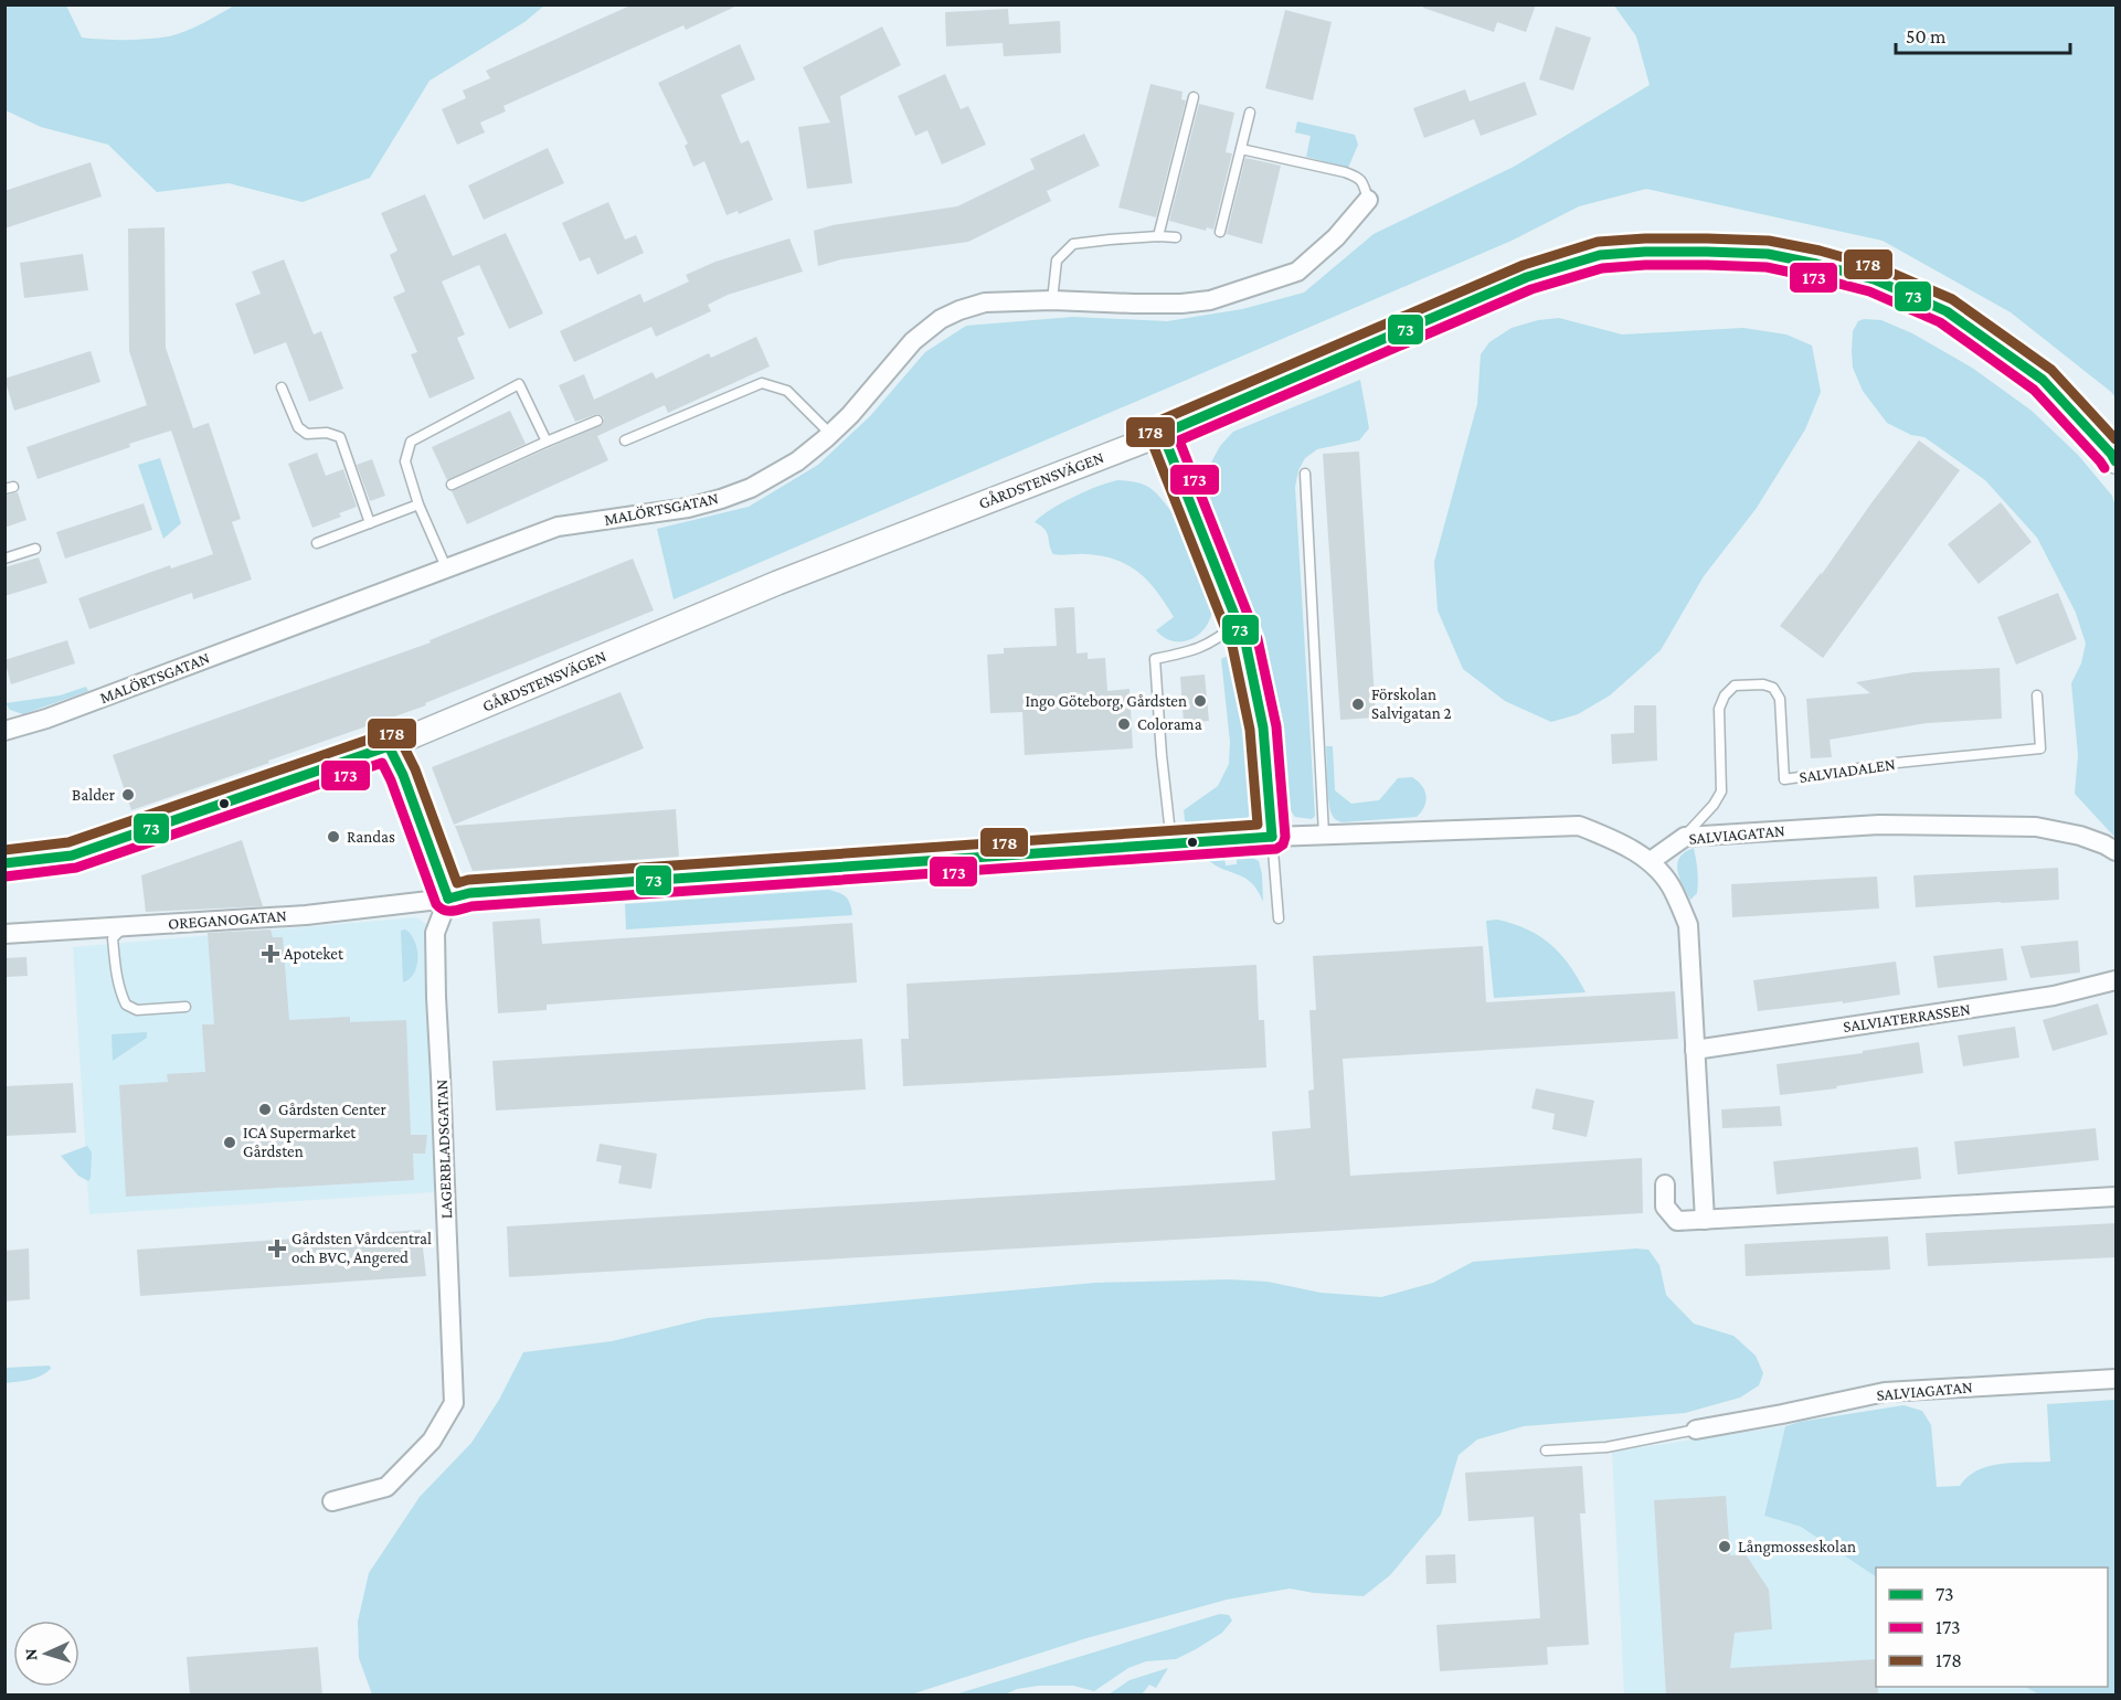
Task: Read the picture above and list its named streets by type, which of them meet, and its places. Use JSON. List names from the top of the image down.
{
  "streets": {
    "street": [
      "GÅRDSTENSVÄGEN",
      "MALÖRTSGATAN",
      "SALVIAGATAN",
      "OREGANOGATAN",
      "SALVIATERRASSEN",
      "LAGERBLADSGATAN"
    ],
    "lane": ["SALVIADALEN"]
  },
  "crossings": [
    ["SALVIADALEN", "SALVIAGATAN"],
    ["OREGANOGATAN", "LAGERBLADSGATAN"]
  ],
  "places": {
    "other": [
      "Ingo Göteborg, Gårdsten",
      "Förskolan Salvigatan 2",
      "Colorama",
      "Balder",
      "Randas",
      "Gårdsten Center",
      "ICA Supermarket Gårdsten",
      "Långmosseskolan"
    ],
    "health": ["Apoteket", "Gårdsten Vårdcentral och BVC, Angered"]
  },
  "lines": ["transit line 178", "transit line 73", "transit line 173"],
  "legend": ["73", "173", "178"],
  "scale_bar": "50 m",
  "north": "left"
}
